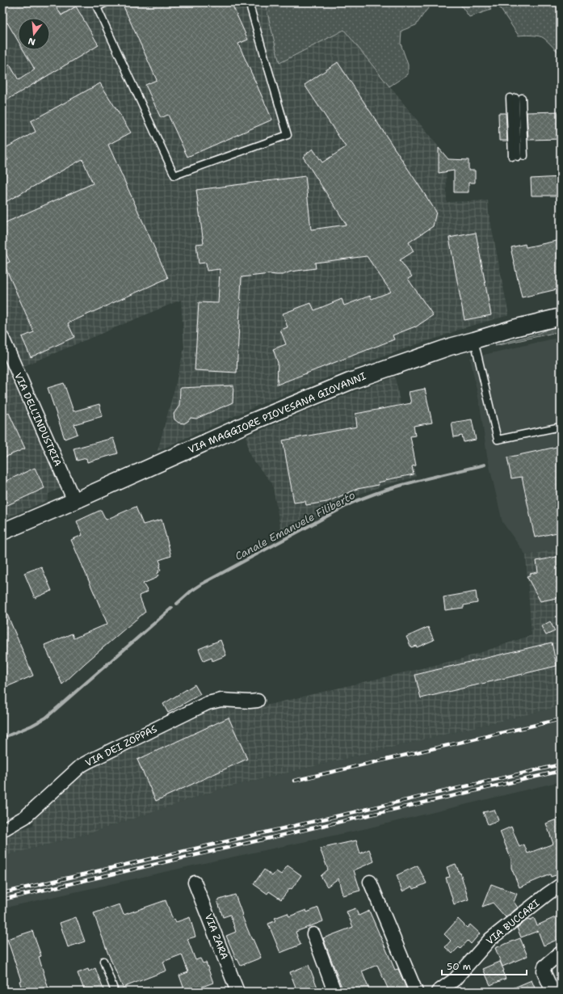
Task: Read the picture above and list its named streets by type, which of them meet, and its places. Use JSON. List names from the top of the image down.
{
  "streets": {
    "street": [
      "VIA MAGGIORE PIOVESANA GIOVANNI",
      "VIA DELL'INDUSTRIA",
      "VIA DEI ZOPPAS",
      "VIA BUCCARI",
      "VIA ZARA"
    ]
  },
  "crossings": [
    ["VIA MAGGIORE PIOVESANA GIOVANNI", "VIA DELL'INDUSTRIA"]
  ],
  "water": ["Canale Emanuele Filiberto"],
  "scale_bar": "50 m",
  "north": "bottom"
}
